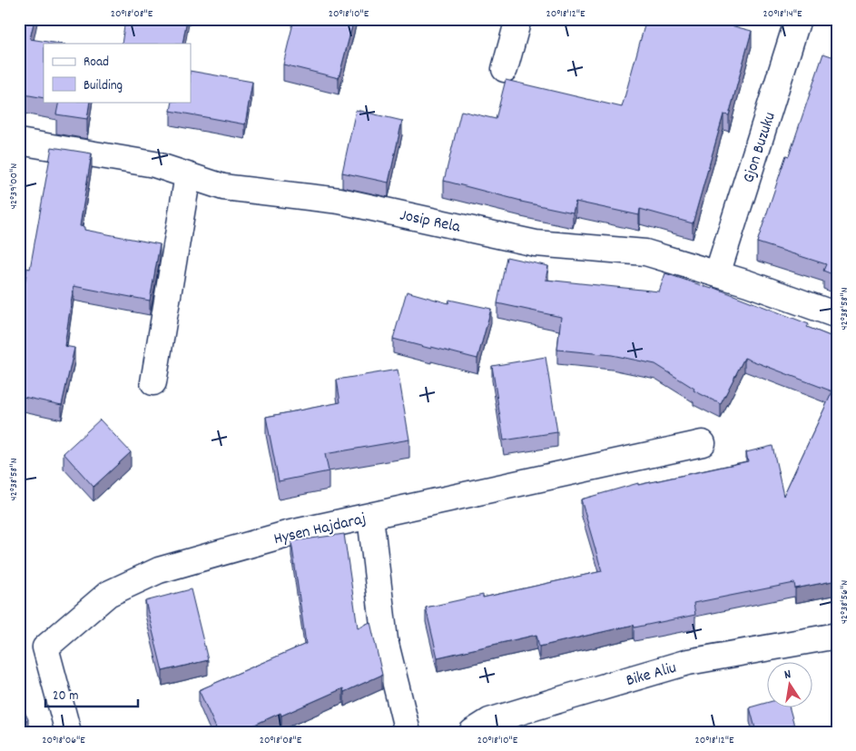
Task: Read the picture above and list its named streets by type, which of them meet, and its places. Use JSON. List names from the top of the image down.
{
  "streets": {
    "street": [
      "Gjon Buzuku",
      "Josip Rela",
      "Hysen Hajdaraj",
      "Bike Aliu"
    ]
  },
  "crossings": [
    ["Gjon Buzuku", "Josip Rela"]
  ],
  "legend": ["Road", "Building"],
  "scale_bar": "20 m",
  "north": "top",
  "coordinates": [
    "20°18'08\"E",
    "20°18'10\"E",
    "20°18'12\"E",
    "20°18'14\"E",
    "42°39'00\"N",
    "42°38'58\"N",
    "42°38'56\"N",
    "20°18'06\"E"
  ]
}
